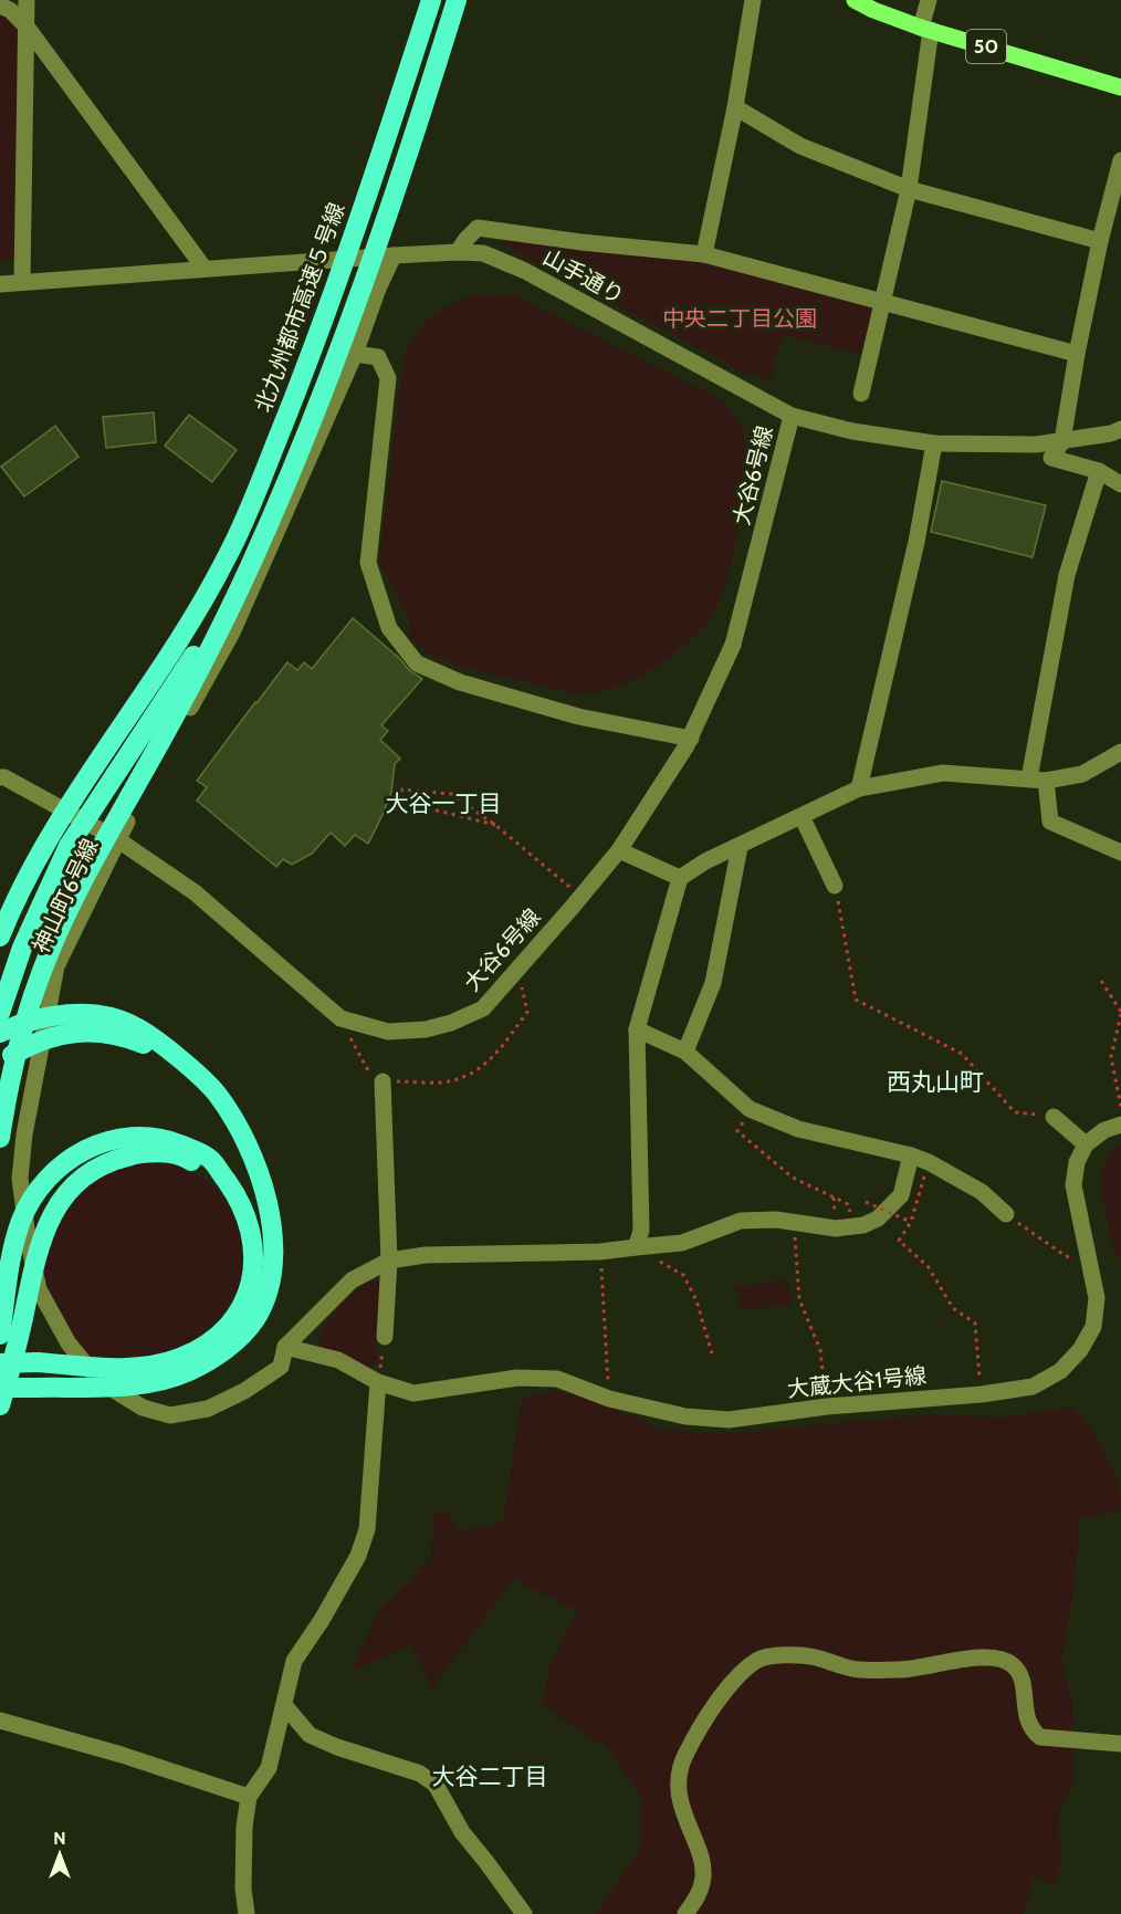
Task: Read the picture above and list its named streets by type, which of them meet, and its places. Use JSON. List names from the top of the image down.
{
  "streets": {
    "highway": ["北九州都市高速５号線"],
    "main road": ["50"],
    "street": [
      "山手通り",
      "大谷6号線",
      "神山町6号線",
      "大蔵大谷1号線"
    ]
  },
  "crossings": [
    ["山手通り", "大谷6号線"],
    ["山手通り", "神山町6号線"],
    ["大谷6号線", "神山町6号線"]
  ],
  "districts": ["大谷一丁目", "西丸山町", "大谷二丁目"],
  "parks": ["中央二丁目公園"],
  "north": "top"
}
